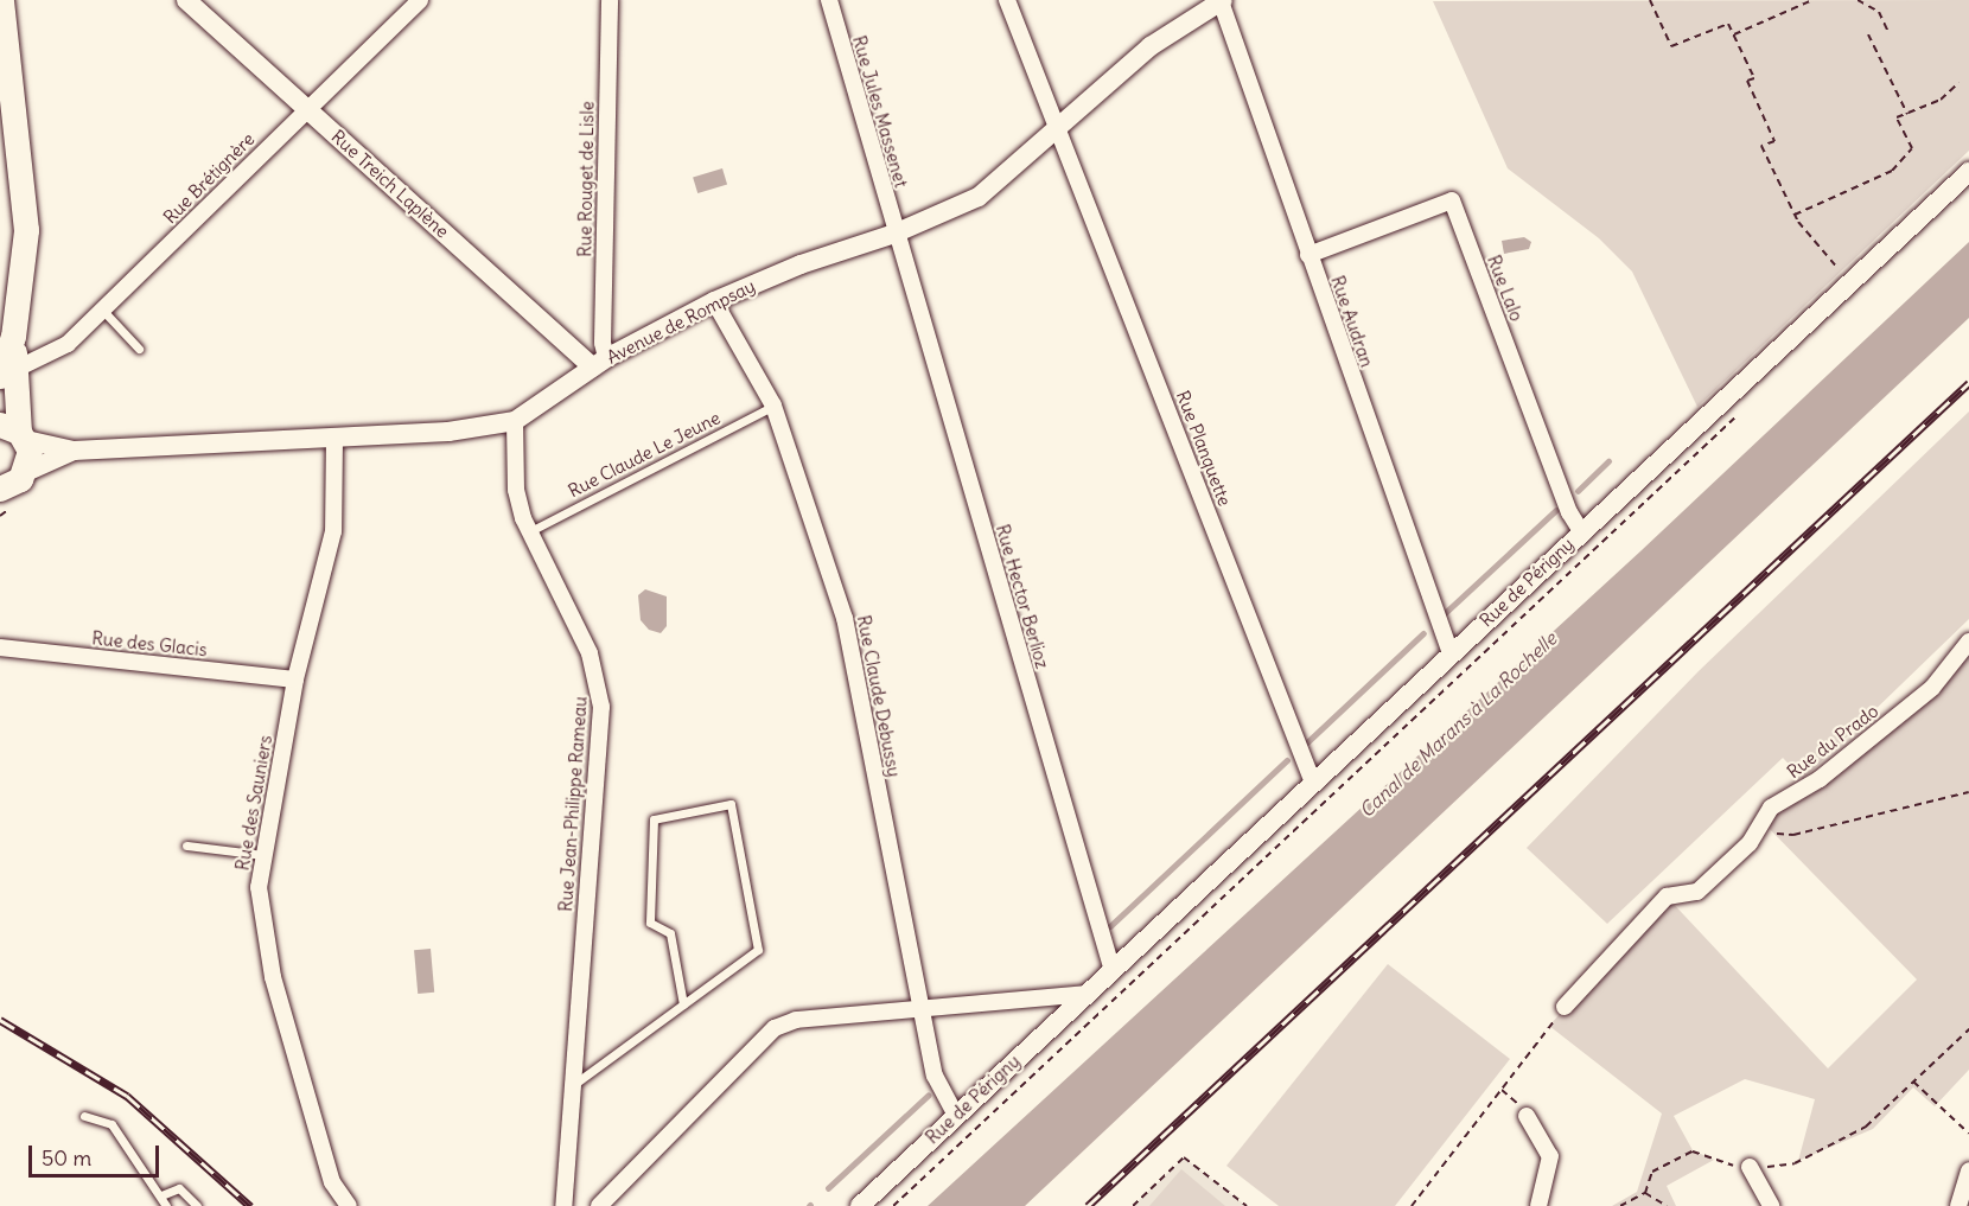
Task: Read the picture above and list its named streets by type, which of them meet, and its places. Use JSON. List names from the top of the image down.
{
  "streets": {
    "street": [
      "Rue Jules Massenet",
      "Rue Brétignère",
      "Rue Rouget de Lisle",
      "Rue Treich Laplène",
      "Rue Lalo",
      "Avenue de Rompsay",
      "Rue Audran",
      "Rue Planquette",
      "Rue de Périgny",
      "Rue Hector Berlioz",
      "Rue des Glacis",
      "Rue Claude Debussy",
      "Rue du Prado",
      "Rue des Sauniers",
      "Rue Jean-Philippe Rameau"
    ],
    "lane": ["Rue Claude Le Jeune"]
  },
  "crossings": [
    ["Rue Jules Massenet", "Avenue de Rompsay"],
    ["Rue Jules Massenet", "Rue Hector Berlioz"],
    ["Rue Brétignère", "Rue Treich Laplène"],
    ["Rue Rouget de Lisle", "Rue Treich Laplène"],
    ["Rue Rouget de Lisle", "Avenue de Rompsay"],
    ["Rue Treich Laplène", "Avenue de Rompsay"],
    ["Rue Lalo", "Rue Audran"],
    ["Rue Lalo", "Rue de Périgny"],
    ["Avenue de Rompsay", "Rue Audran"],
    ["Avenue de Rompsay", "Rue Planquette"],
    ["Avenue de Rompsay", "Rue Hector Berlioz"],
    ["Avenue de Rompsay", "Rue Claude Debussy"],
    ["Avenue de Rompsay", "Rue des Sauniers"],
    ["Avenue de Rompsay", "Rue Jean-Philippe Rameau"],
    ["Rue Audran", "Rue de Périgny"],
    ["Rue Planquette", "Rue de Périgny"],
    ["Rue Claude Le Jeune", "Rue Claude Debussy"],
    ["Rue Claude Le Jeune", "Rue Jean-Philippe Rameau"],
    ["Rue de Périgny", "Rue Hector Berlioz"],
    ["Rue de Périgny", "Rue Claude Debussy"],
    ["Rue des Glacis", "Rue des Sauniers"]
  ],
  "water": ["Canal de Marans à La Rochelle"],
  "scale_bar": "50 m"
}
